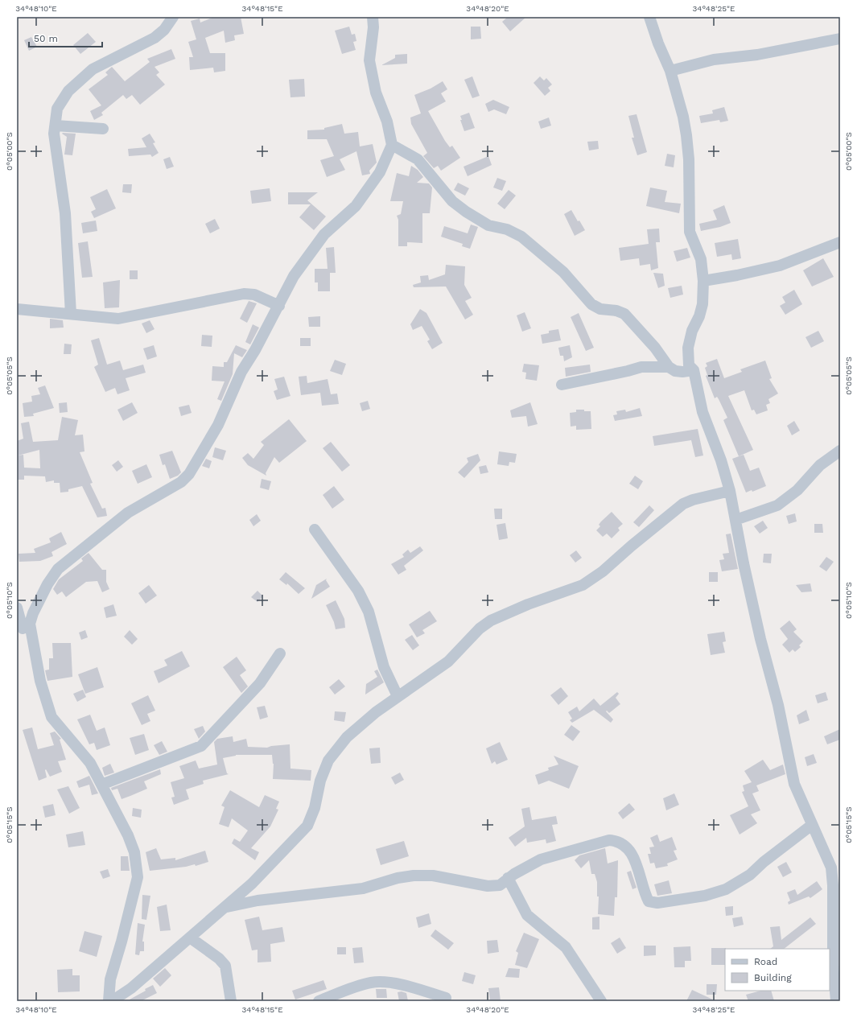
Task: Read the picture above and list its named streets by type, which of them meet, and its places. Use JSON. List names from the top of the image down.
{
  "legend": ["Road", "Building"],
  "scale_bar": "50 m",
  "coordinates": [
    "34°48'10\"E",
    "34°48'15\"E",
    "34°48'20\"E",
    "34°48'25\"E",
    "0°05'00\"S",
    "0°05'05\"S",
    "0°05'10\"S",
    "0°05'15\"S"
  ]
}
